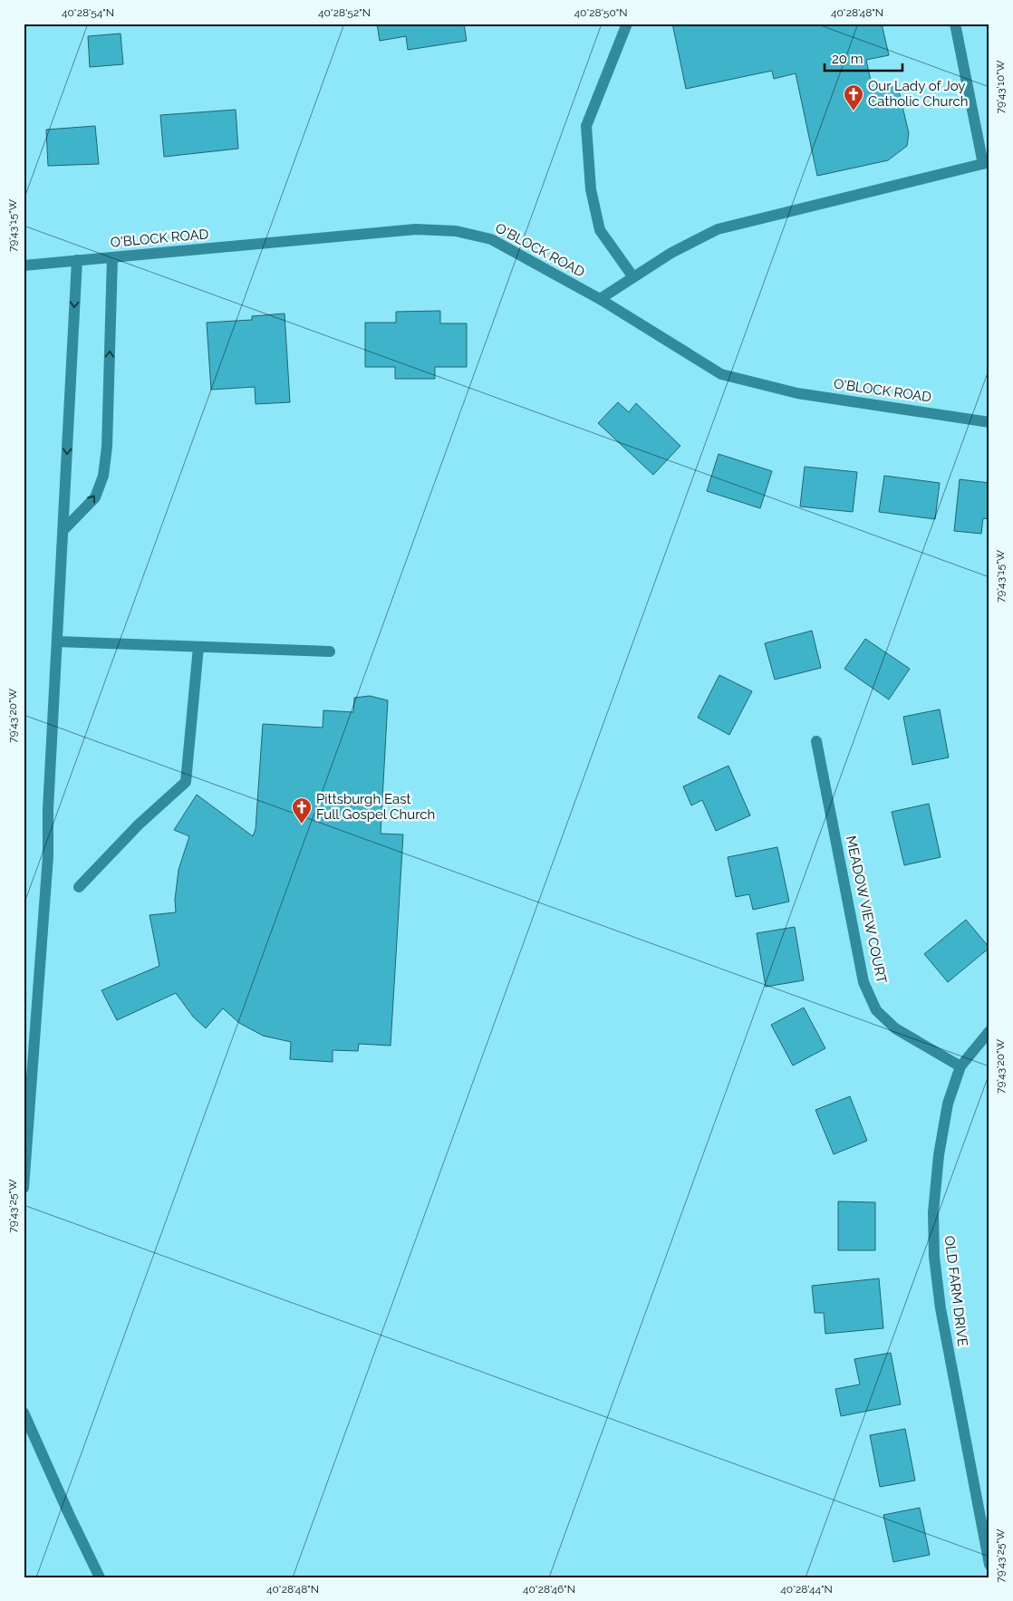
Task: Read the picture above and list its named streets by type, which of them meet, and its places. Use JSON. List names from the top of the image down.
{
  "streets": {
    "street": ["O'BLOCK ROAD", "MEADOW VIEW COURT", "OLD FARM DRIVE"]
  },
  "crossings": [
    ["MEADOW VIEW COURT", "OLD FARM DRIVE"]
  ],
  "places": {
    "church": ["Our Lady of Joy Catholic Church", "Pittsburgh East Full Gospel Church"]
  },
  "scale_bar": "20 m",
  "coordinates": [
    "40°28'54\"N",
    "40°28'52\"N",
    "40°28'50\"N",
    "40°28'48\"N",
    "79°43'10\"W",
    "79°43'15\"W",
    "79°43'20\"W",
    "79°43'25\"W",
    "40°28'46\"N",
    "40°28'44\"N"
  ]
}
